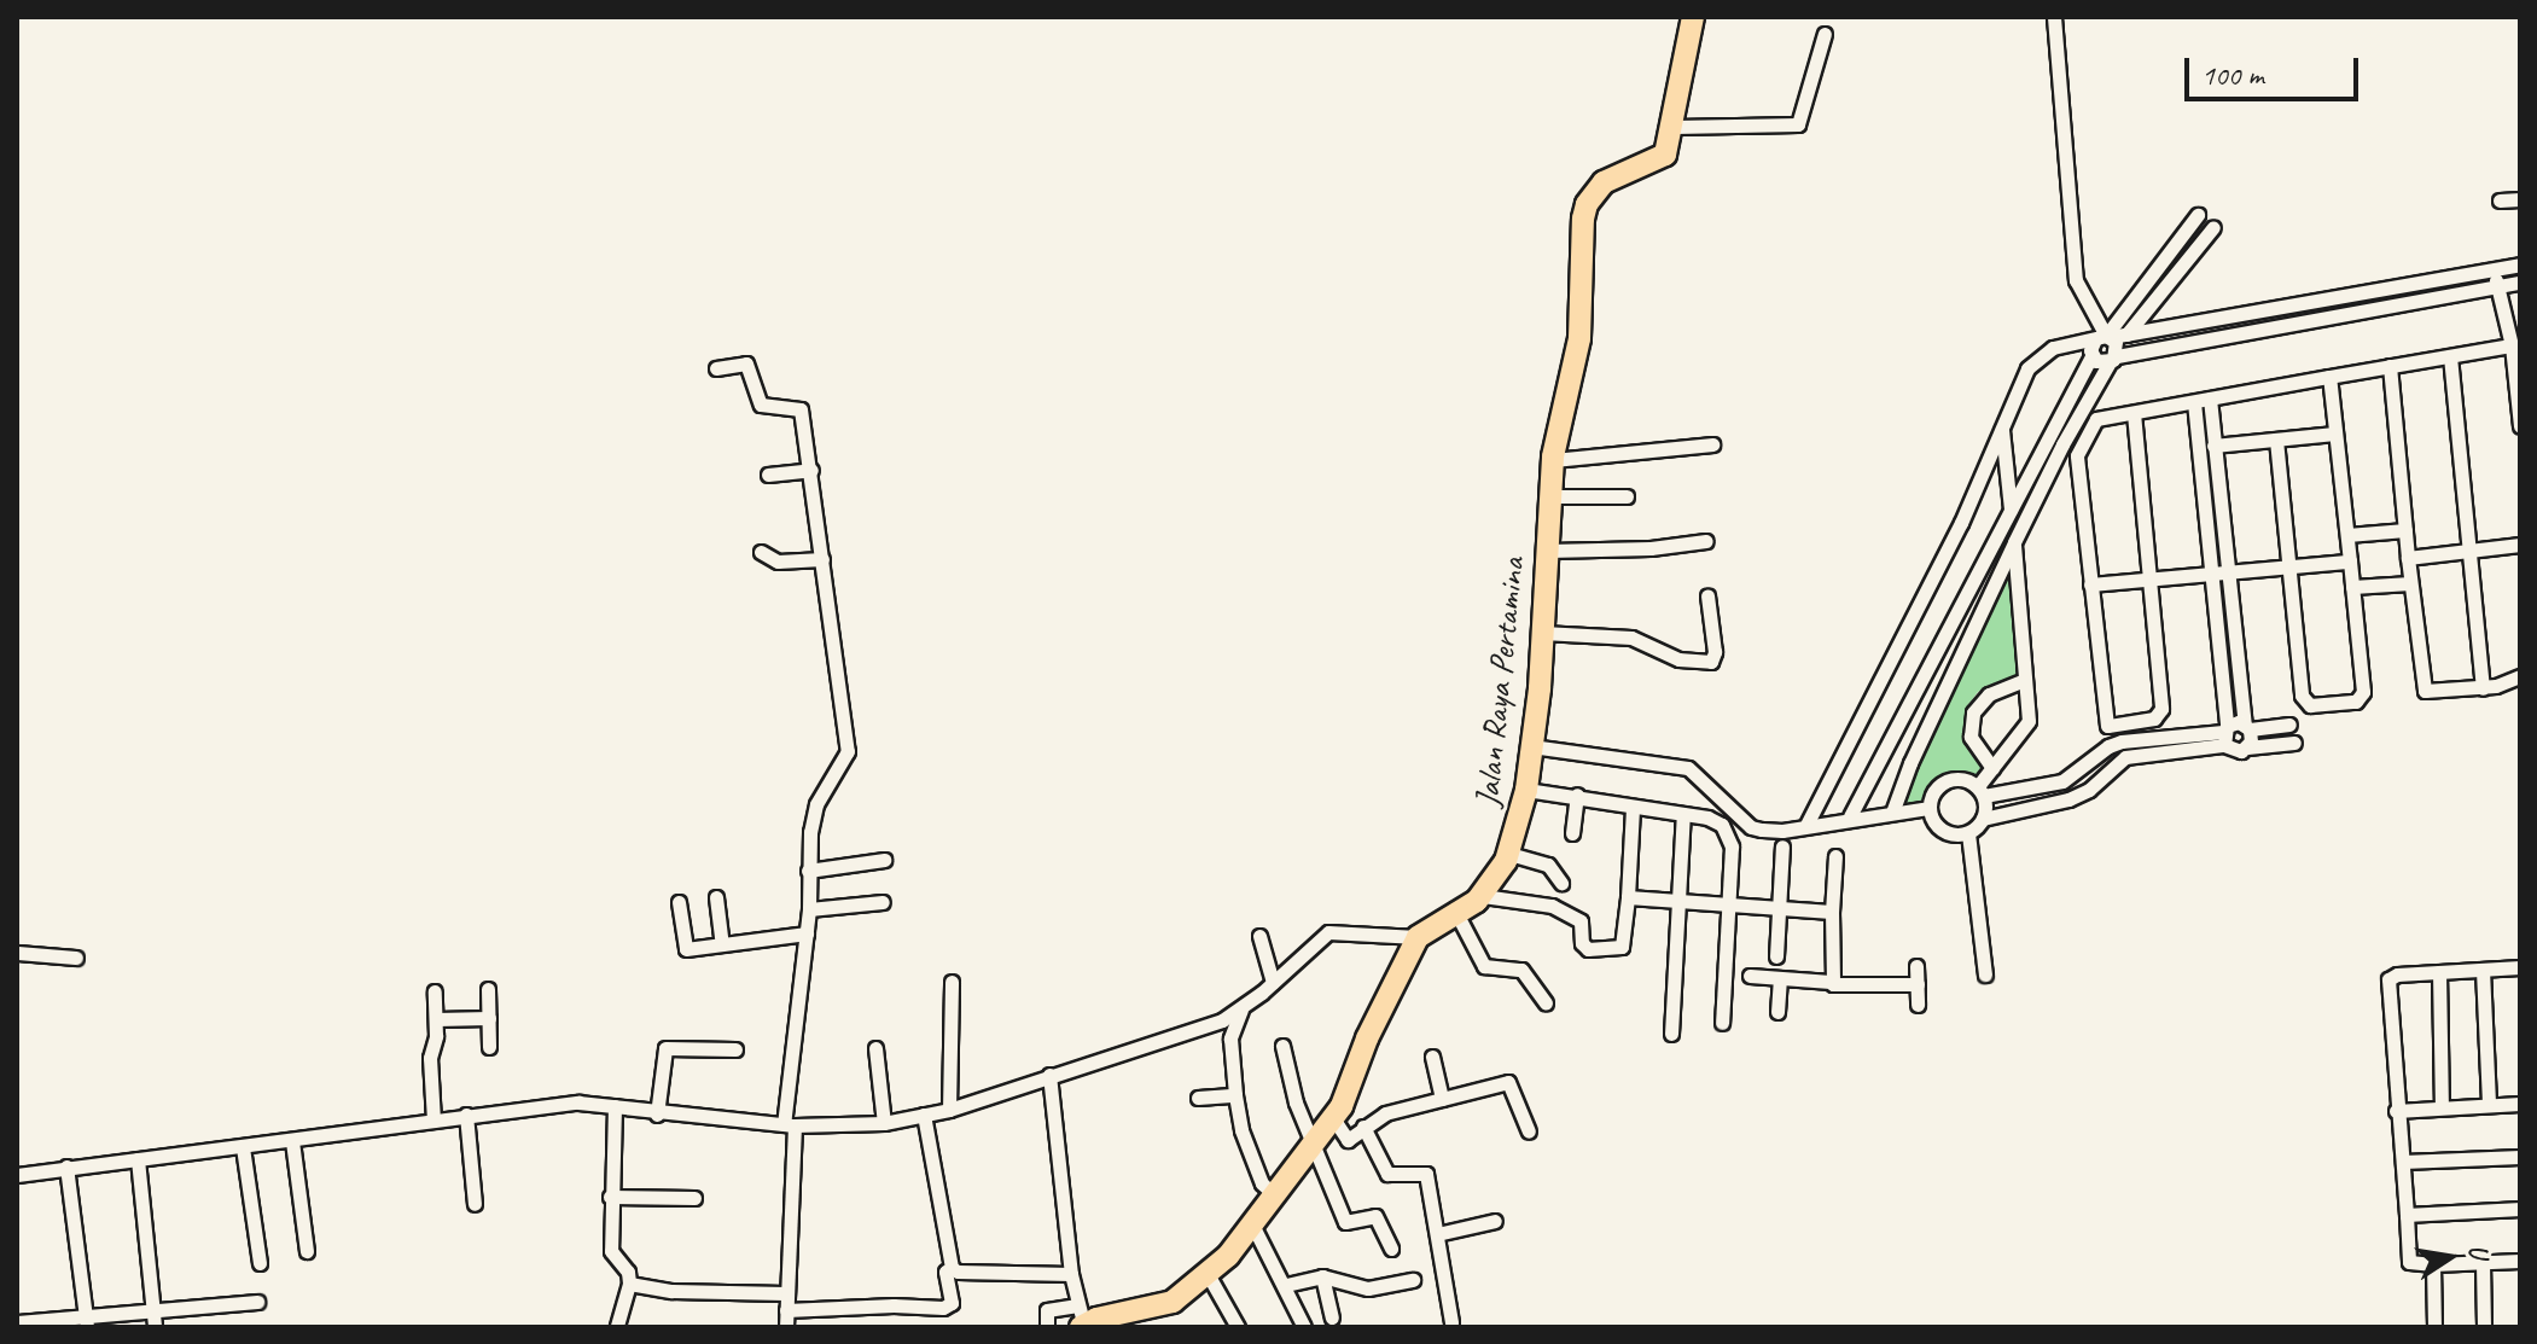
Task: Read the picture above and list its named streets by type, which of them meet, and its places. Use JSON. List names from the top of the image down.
{
  "streets": {
    "main road": ["Jalan Raya Pertamina"]
  },
  "scale_bar": "100 m",
  "north": "right"
}
